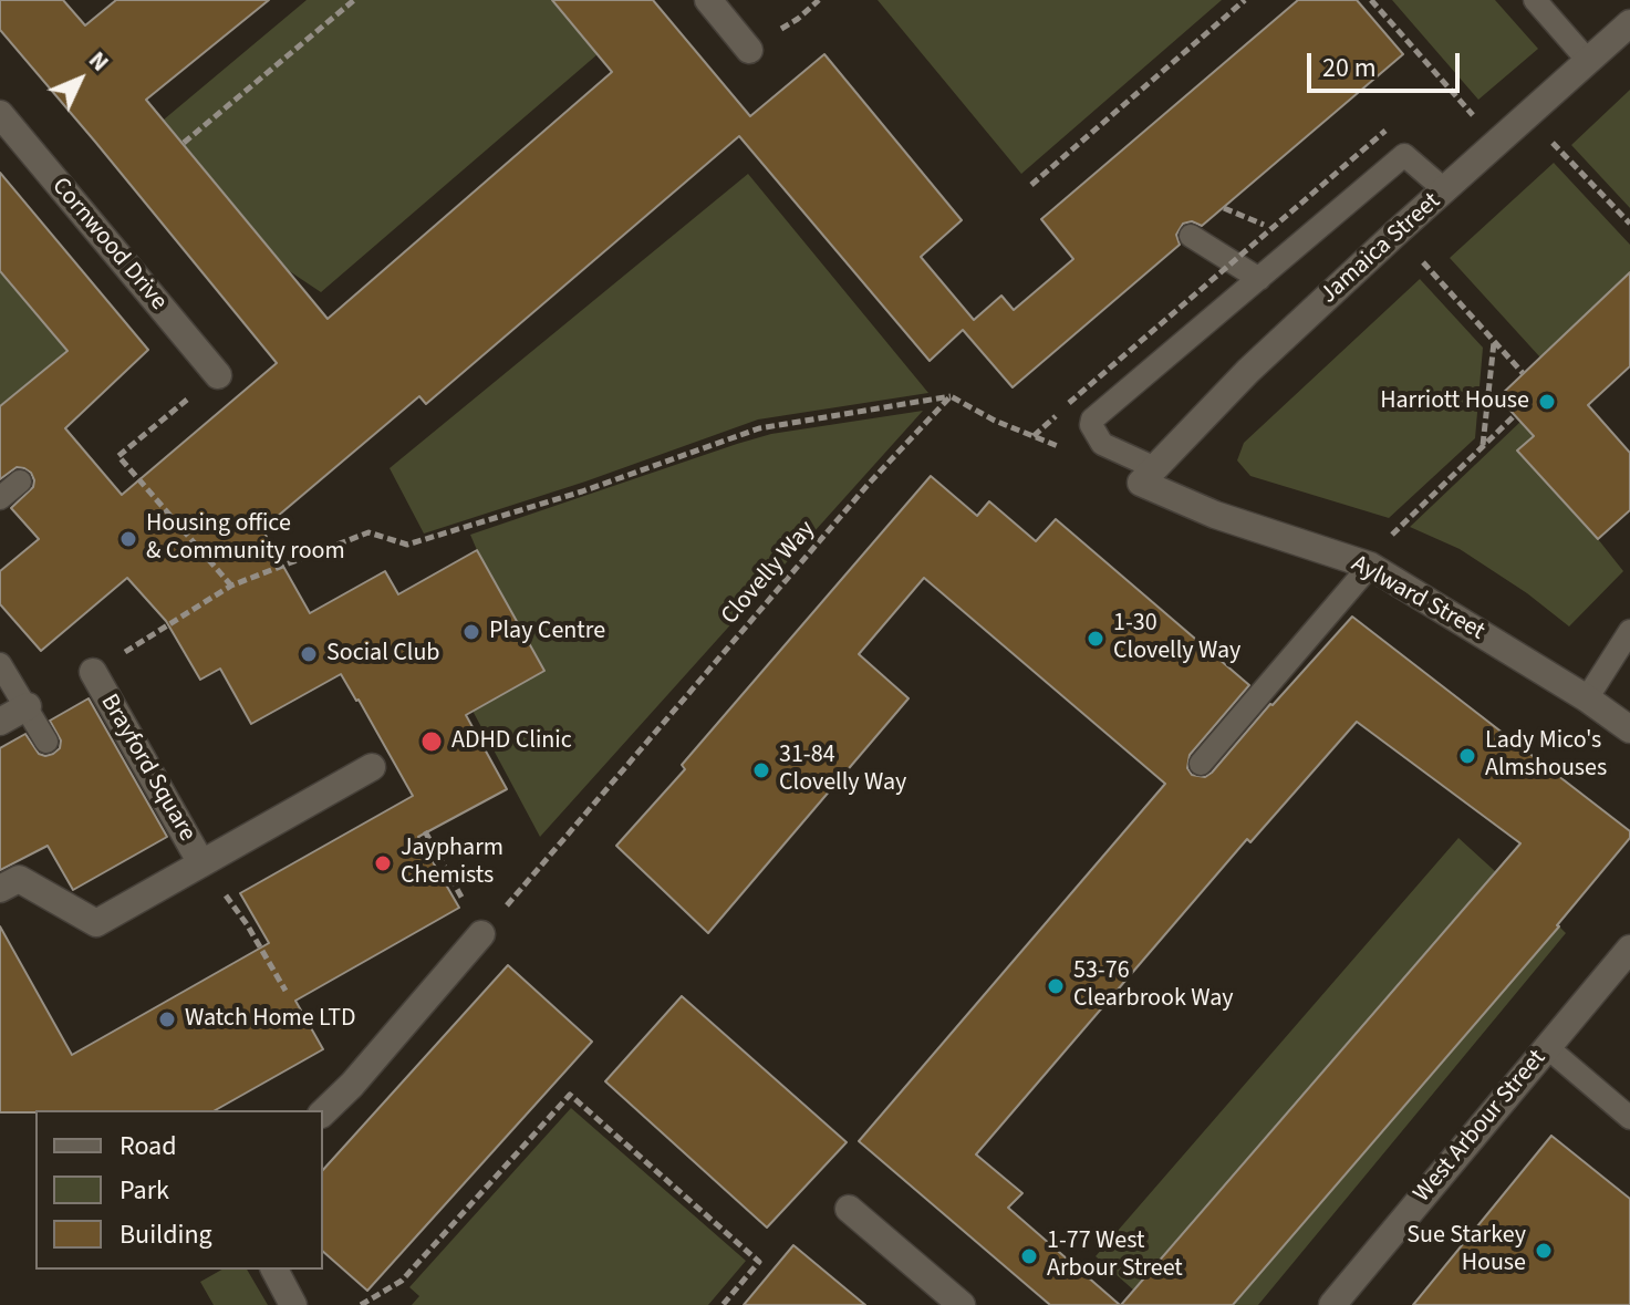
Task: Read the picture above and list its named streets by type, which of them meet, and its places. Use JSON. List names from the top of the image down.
{
  "streets": {
    "street": [
      "Cornwood Drive",
      "Jamaica Street",
      "Aylward Street",
      "Brayford Square",
      "West Arbour Street"
    ],
    "path": ["Clovelly Way"]
  },
  "crossings": [
    ["Jamaica Street", "Aylward Street"]
  ],
  "places": [
    "Harriott House",
    "Housing office & Community room",
    "Play Centre",
    "1-30 Clovelly Way",
    "Social Club",
    "ADHD Clinic",
    "Lady Mico's Almshouses",
    "31-84 Clovelly Way",
    "Jaypharm Chemists",
    "53-76 Clearbrook Way",
    "Watch Home LTD",
    "Sue Starkey House",
    "1-77 West Arbour Street"
  ],
  "legend": ["Road", "Park", "Building"],
  "scale_bar": "20 m",
  "north": "top right"
}
